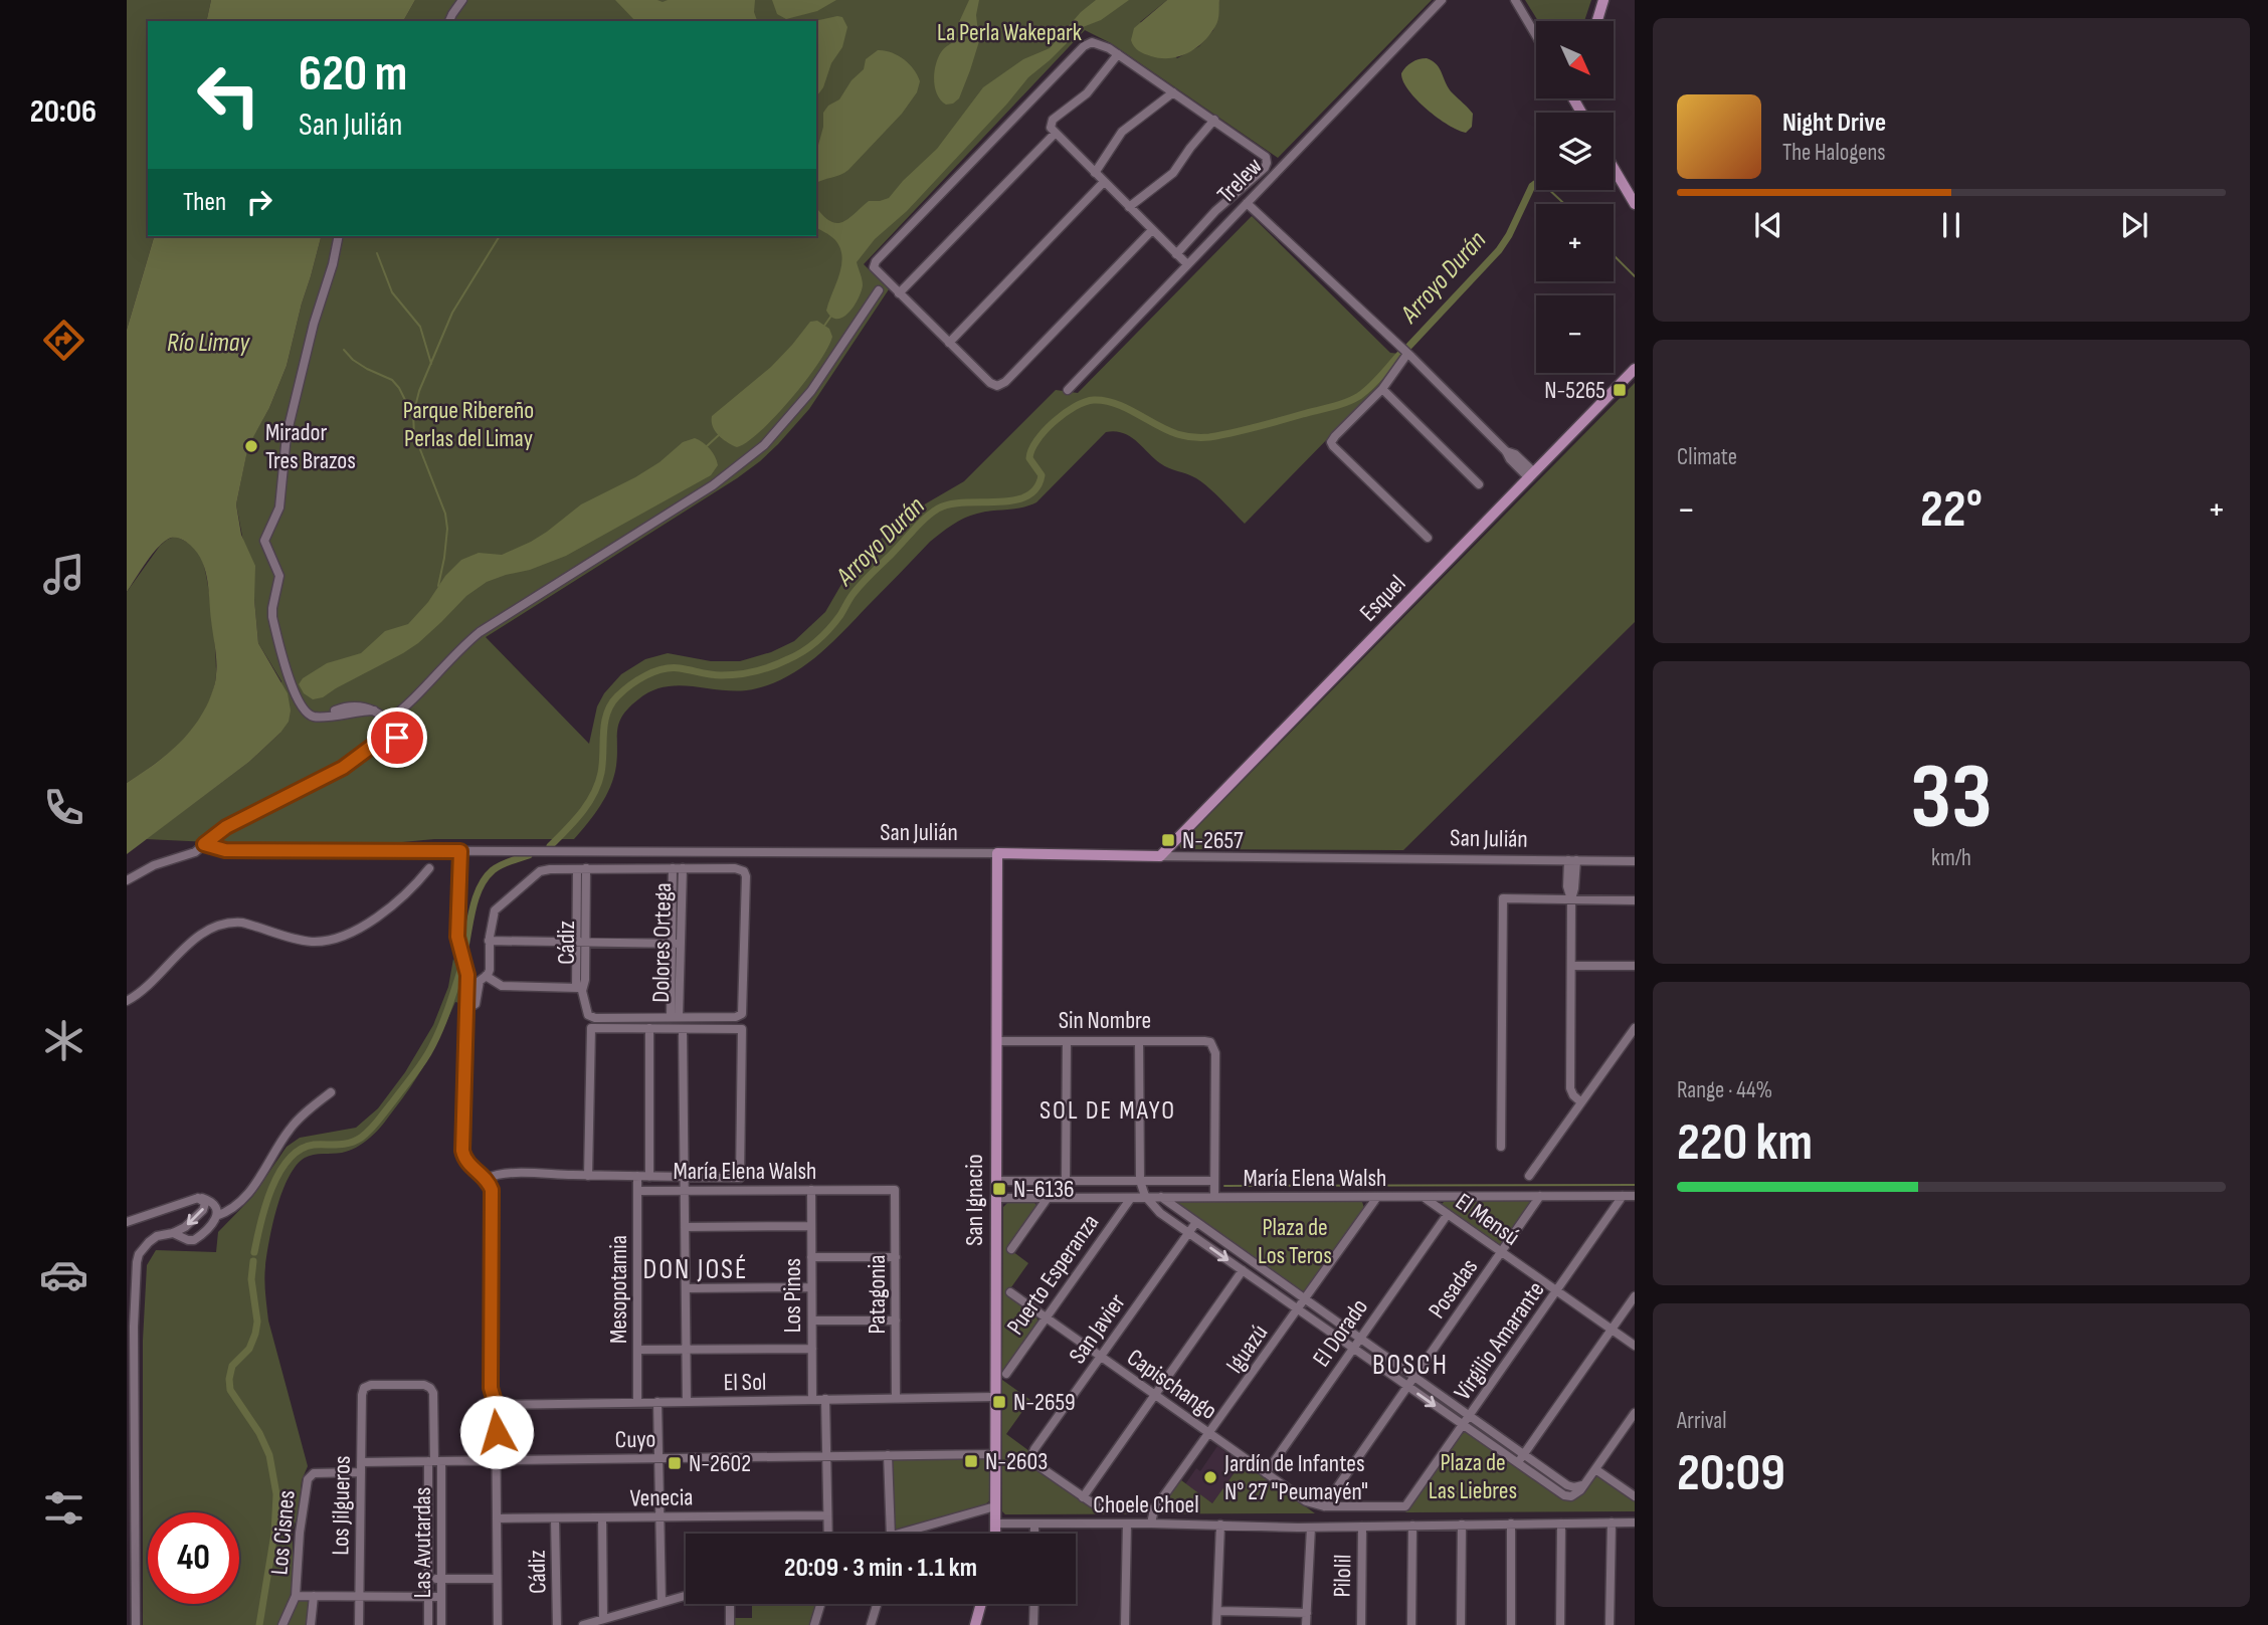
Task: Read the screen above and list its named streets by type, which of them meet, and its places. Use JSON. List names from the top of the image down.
{
  "streets": {
    "main road": ["Esquel", "San Julián", "San Ignacio"],
    "street": [
      "Trelew",
      "Cádiz",
      "Dolores Ortega",
      "Sin Nombre",
      "María Elena Walsh",
      "El Mensú",
      "Puerto Esperanza",
      "Posadas",
      "Mesopotamia",
      "Patagonia",
      "Los Pinos",
      "San Javier",
      "El Dorado",
      "Virgilio Amarante",
      "Iguazú",
      "El Sol",
      "Capischango",
      "Cuyo",
      "Venecia",
      "Choele Choel",
      "Los Jilgueros",
      "Los Cisnes",
      "Las Avutardas",
      "Pilolil"
    ]
  },
  "crossings": [
    ["Esquel", "San Julián"],
    ["San Julián", "San Ignacio"],
    ["Cádiz", "Dolores Ortega"],
    ["Cádiz", "Venecia"],
    ["Dolores Ortega", "María Elena Walsh"],
    ["Dolores Ortega", "El Sol"],
    ["Sin Nombre", "María Elena Walsh"],
    ["Sin Nombre", "San Ignacio"],
    ["María Elena Walsh", "San Ignacio"],
    ["María Elena Walsh", "El Mensú"],
    ["María Elena Walsh", "Puerto Esperanza"],
    ["María Elena Walsh", "Posadas"],
    ["María Elena Walsh", "Mesopotamia"],
    ["María Elena Walsh", "Patagonia"],
    ["María Elena Walsh", "Los Pinos"],
    ["María Elena Walsh", "Virgilio Amarante"],
    ["María Elena Walsh", "Iguazú"],
    ["San Ignacio", "El Sol"],
    ["San Ignacio", "Cuyo"],
    ["San Ignacio", "Choele Choel"],
    ["El Mensú", "Posadas"],
    ["El Mensú", "El Dorado"],
    ["El Mensú", "Virgilio Amarante"],
    ["Puerto Esperanza", "Capischango"],
    ["Posadas", "Virgilio Amarante"],
    ["Posadas", "Capischango"],
    ["Mesopotamia", "El Sol"],
    ["Patagonia", "El Sol"],
    ["Los Pinos", "El Sol"],
    ["San Javier", "Capischango"],
    ["San Javier", "Choele Choel"],
    ["El Dorado", "Capischango"],
    ["Virgilio Amarante", "Capischango"],
    ["Iguazú", "Capischango"],
    ["Iguazú", "Choele Choel"],
    ["Cuyo", "Los Jilgueros"],
    ["Cuyo", "Las Avutardas"],
    ["Choele Choel", "Pilolil"],
    ["Los Jilgueros", "Los Cisnes"],
    ["Los Jilgueros", "Las Avutardas"]
  ],
  "districts": ["SOL DE MAYO", "DON JOSÉ", "BOSCH"],
  "water": ["Arroyo Durán", "Río Limay"],
  "parks": [
    "La Perla Wakepark",
    "Parque Ribereño Perlas del Limay",
    "Plaza de Los Teros",
    "Plaza de Las Liebres"
  ],
  "places": {
    "transit": [
      "N-5265",
      "N-2657",
      "N-6136",
      "N-2659",
      "N-2603",
      "N-2602"
    ],
    "other": ["Mirador Tres Brazos", "Jardín de Infantes N° 27 \"Peumayén\""]
  },
  "north": "bottom right",
  "page": {
    "tabs": "20:06",
    "map_buttons": ["+", "−"],
    "turn": ["620 m", "San Julián"],
    "song": ["Night Drive", "The Halogens"],
    "then": "Then",
    "tile": [
      "Climate",
      ["33", "km/h"],
      ["Range · 44%", "220 km"],
      ["Arrival", "20:09"]
    ],
    "heat": ["−", "22°", "+"],
    "limit": "40",
    "trip": "20:09 · 3 min · 1.1 km"
  }
}
